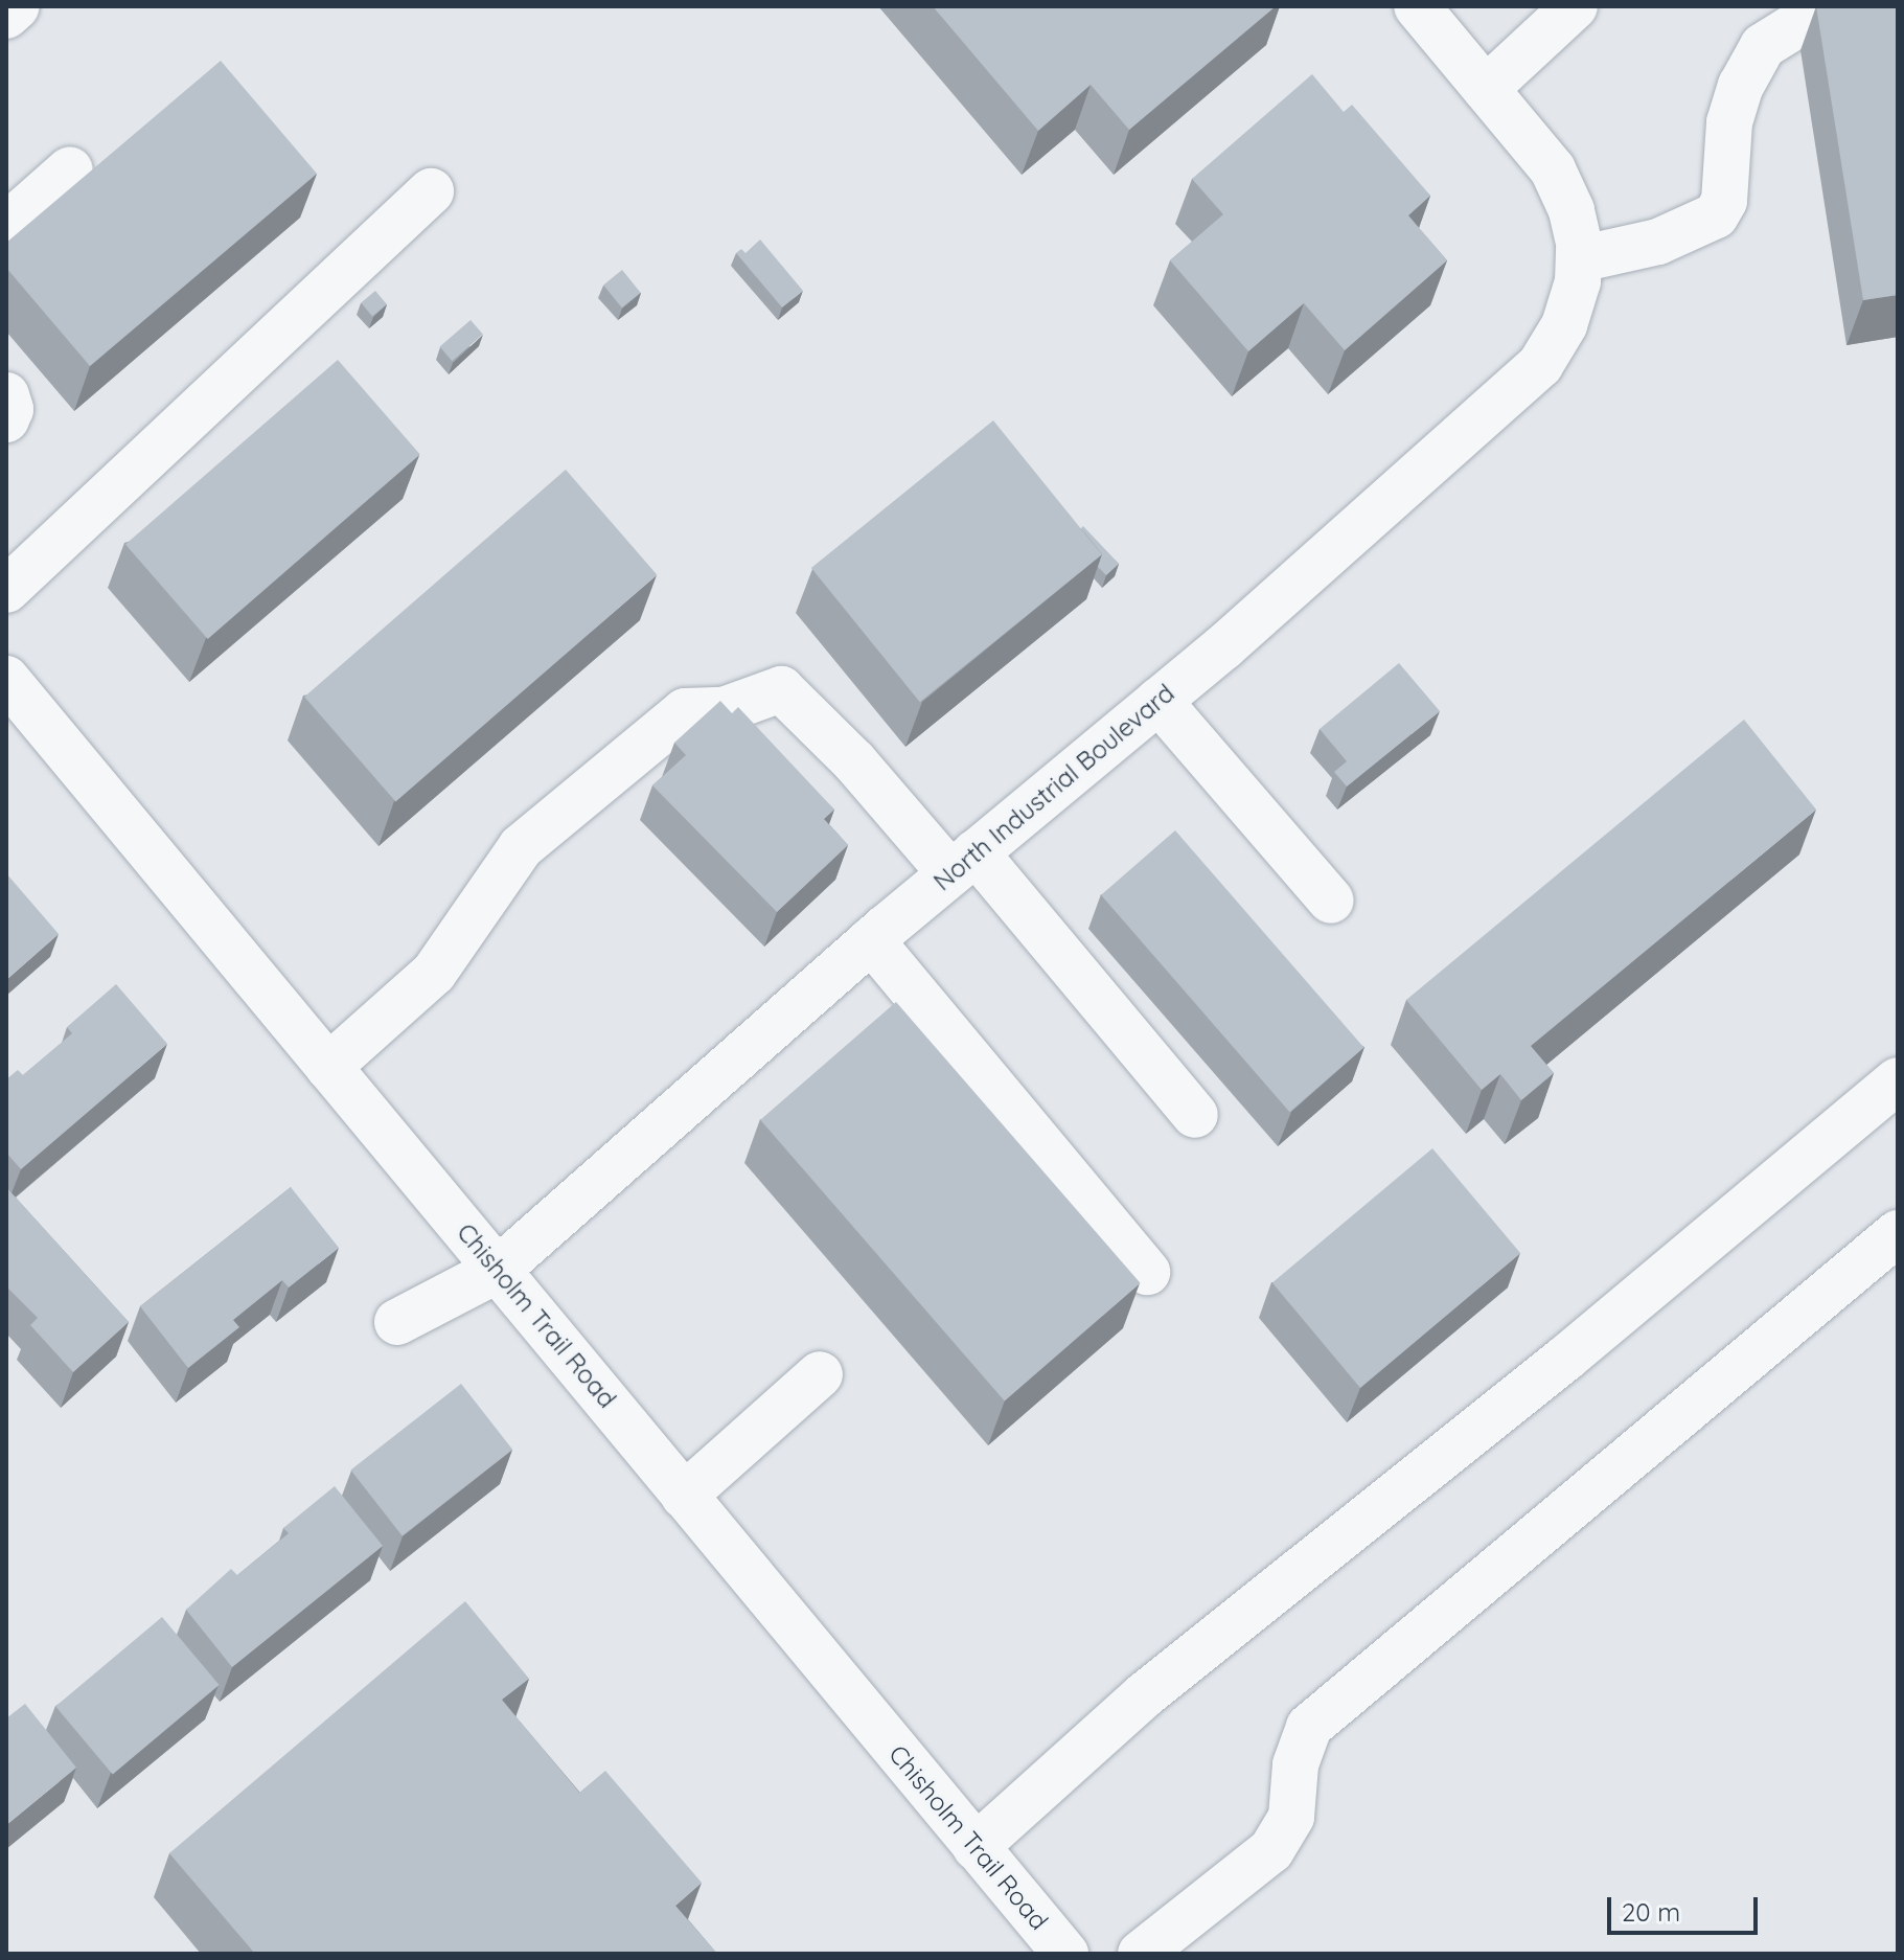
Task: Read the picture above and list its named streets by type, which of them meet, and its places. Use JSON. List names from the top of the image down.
{
  "streets": {
    "street": ["North Industrial Boulevard", "Chisholm Trail Road"]
  },
  "crossings": [
    ["North Industrial Boulevard", "Chisholm Trail Road"]
  ],
  "scale_bar": "20 m"
}
